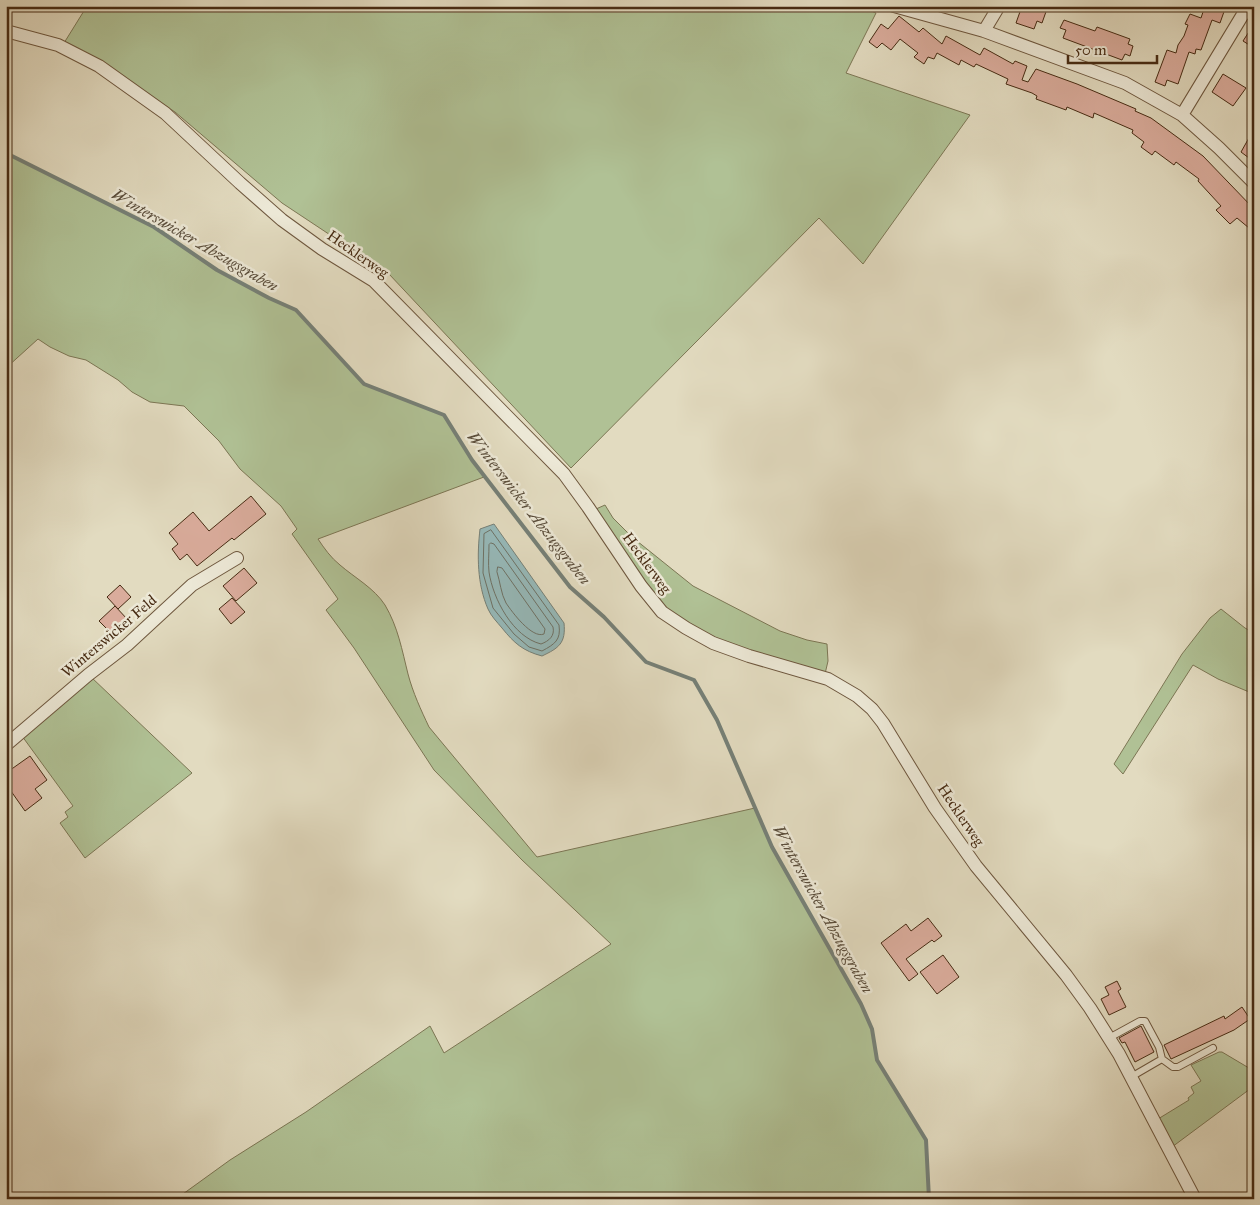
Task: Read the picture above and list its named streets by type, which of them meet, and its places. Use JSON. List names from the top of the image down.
{
  "streets": {
    "street": ["Hecklerweg", "Winterswicker Feld"]
  },
  "water": ["Winterswicker Abzugsgraben"],
  "scale_bar": "50 m"
}
